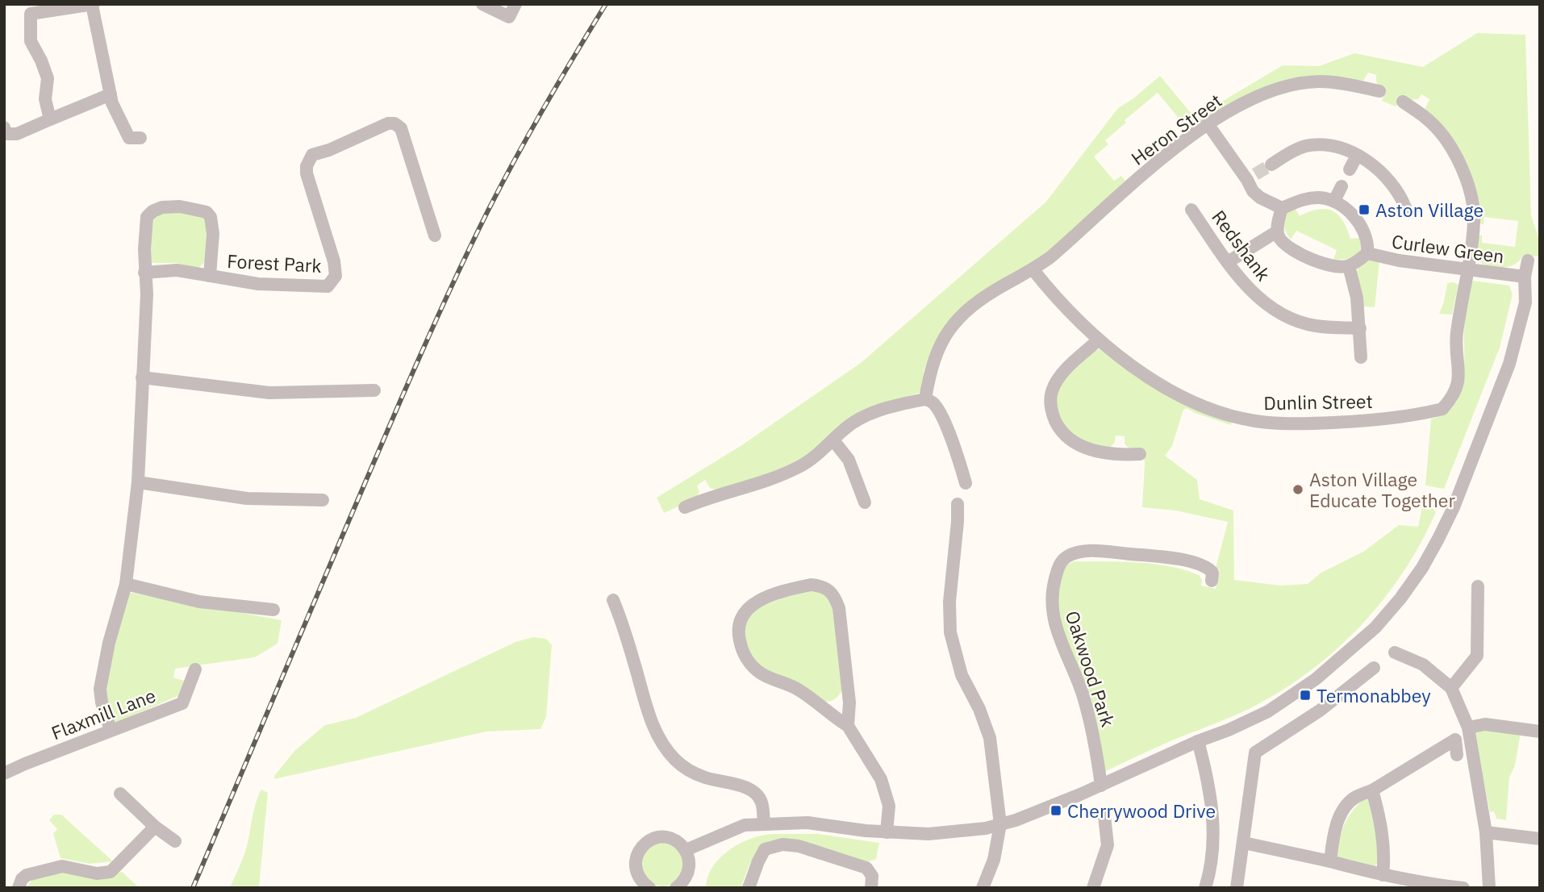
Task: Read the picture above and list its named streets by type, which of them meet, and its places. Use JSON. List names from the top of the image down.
{
  "streets": {
    "street": [
      "Heron Street",
      "Redshank",
      "Curlew Green",
      "Forest Park",
      "Dunlin Street",
      "Oakwood Park",
      "Flaxmill Lane"
    ]
  },
  "crossings": [
    ["Heron Street", "Dunlin Street"],
    ["Curlew Green", "Dunlin Street"],
    ["Forest Park", "Flaxmill Lane"]
  ],
  "places": {
    "transit": ["Aston Village", "Termonabbey", "Cherrywood Drive"],
    "other": ["Aston Village Educate Together"]
  }
}
